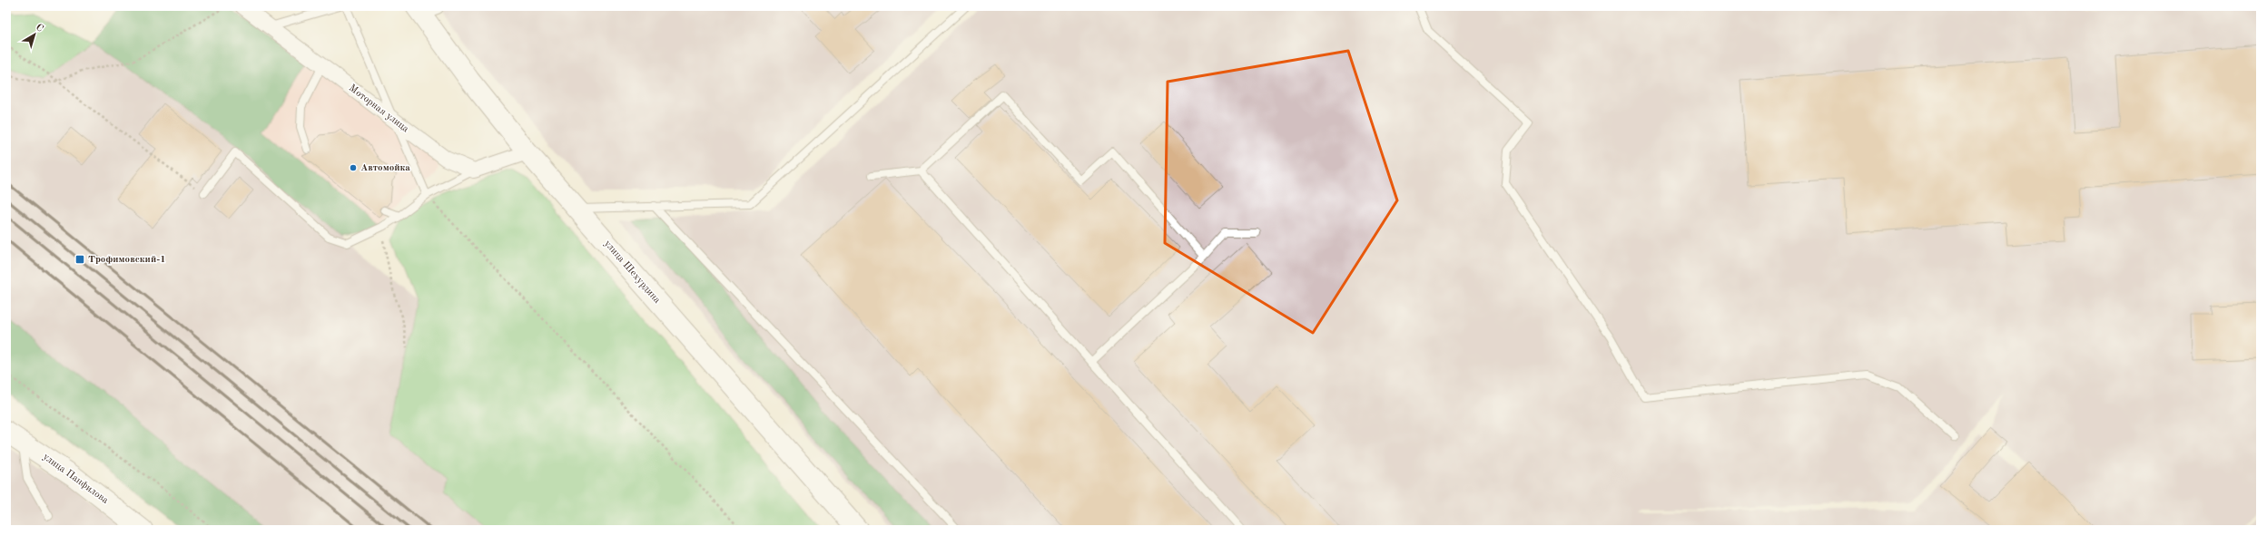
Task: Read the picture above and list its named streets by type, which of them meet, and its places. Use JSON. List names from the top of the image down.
{
  "streets": {
    "main road": ["улица Шехурдина", "улица Панфилова"],
    "street": ["Моторная улица"]
  },
  "places": {
    "other": ["Автомойка"],
    "transit": ["Трофимовский-1"]
  },
  "north": "top right"
}
